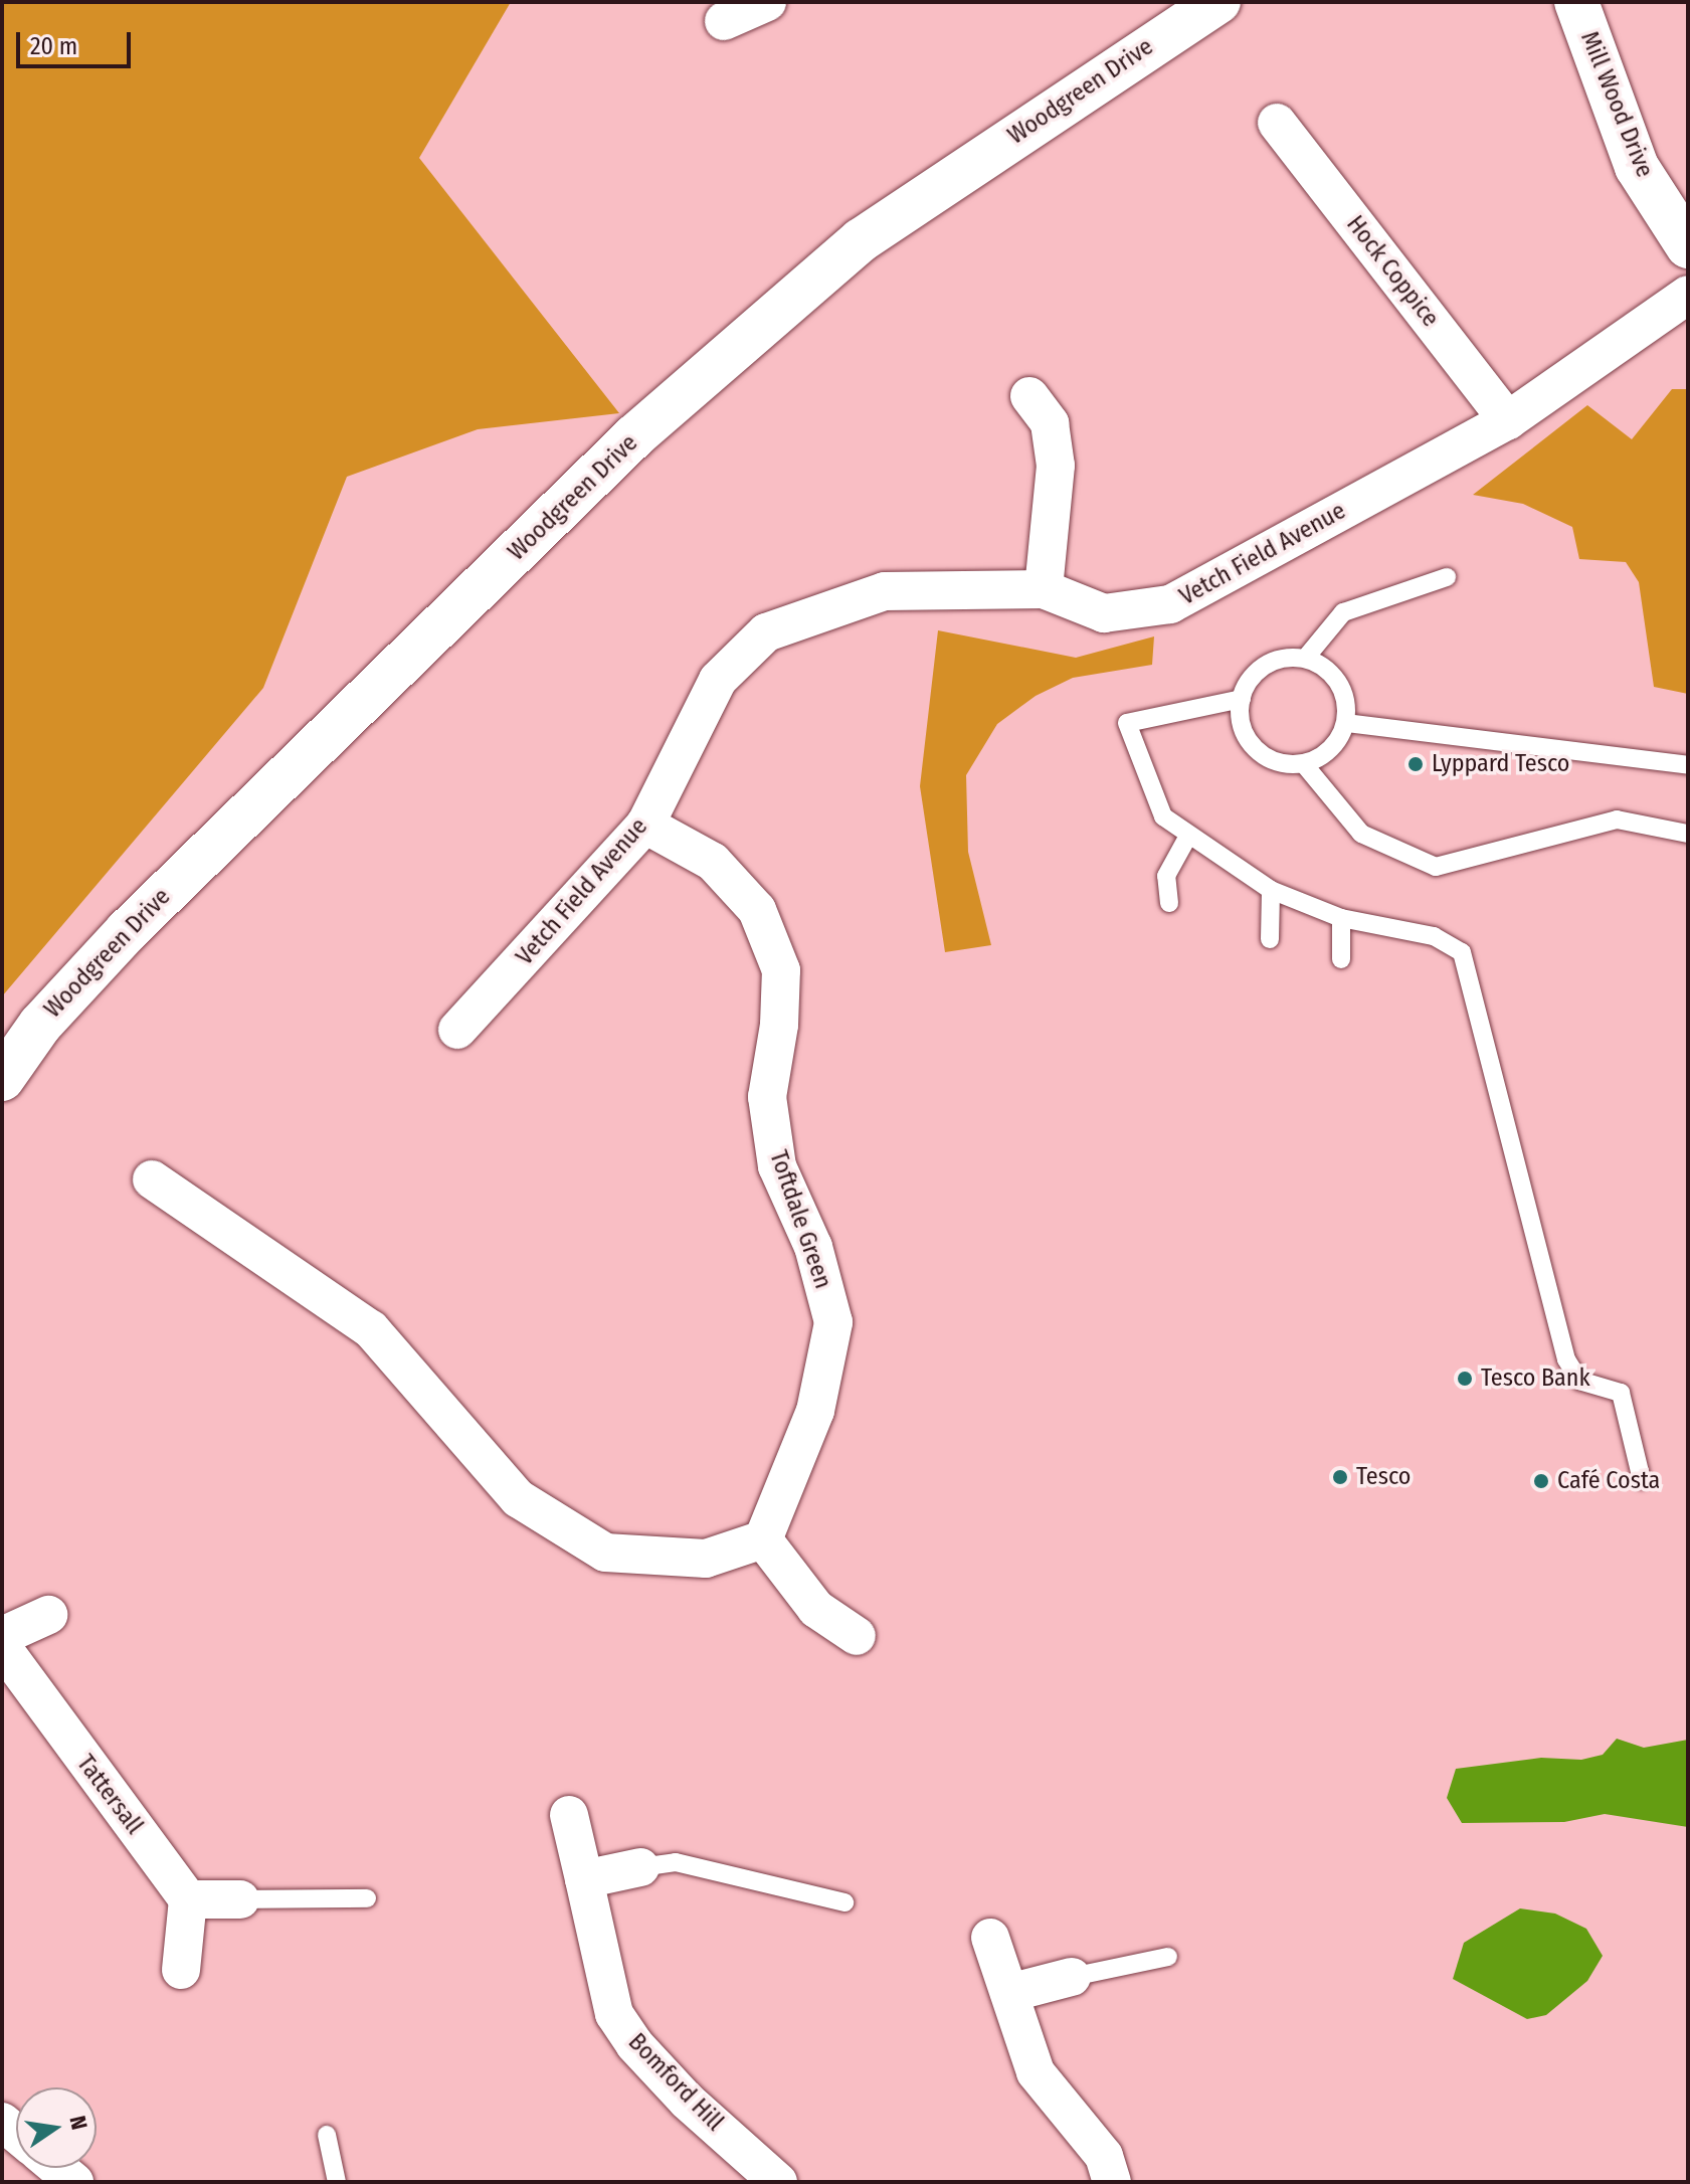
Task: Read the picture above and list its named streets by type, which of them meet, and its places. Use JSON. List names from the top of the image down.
{
  "streets": {
    "main road": ["Woodgreen Drive", "Mill Wood Drive"],
    "street": [
      "Hock Coppice",
      "Vetch Field Avenue",
      "Toftdale Green",
      "Tattersall",
      "Bomford Hill"
    ]
  },
  "crossings": [
    ["Hock Coppice", "Vetch Field Avenue"],
    ["Vetch Field Avenue", "Toftdale Green"]
  ],
  "places": [
    "Lyppard Tesco",
    "Tesco Bank",
    "Tesco",
    "Café Costa"
  ],
  "scale_bar": "20 m",
  "north": "right"
}
